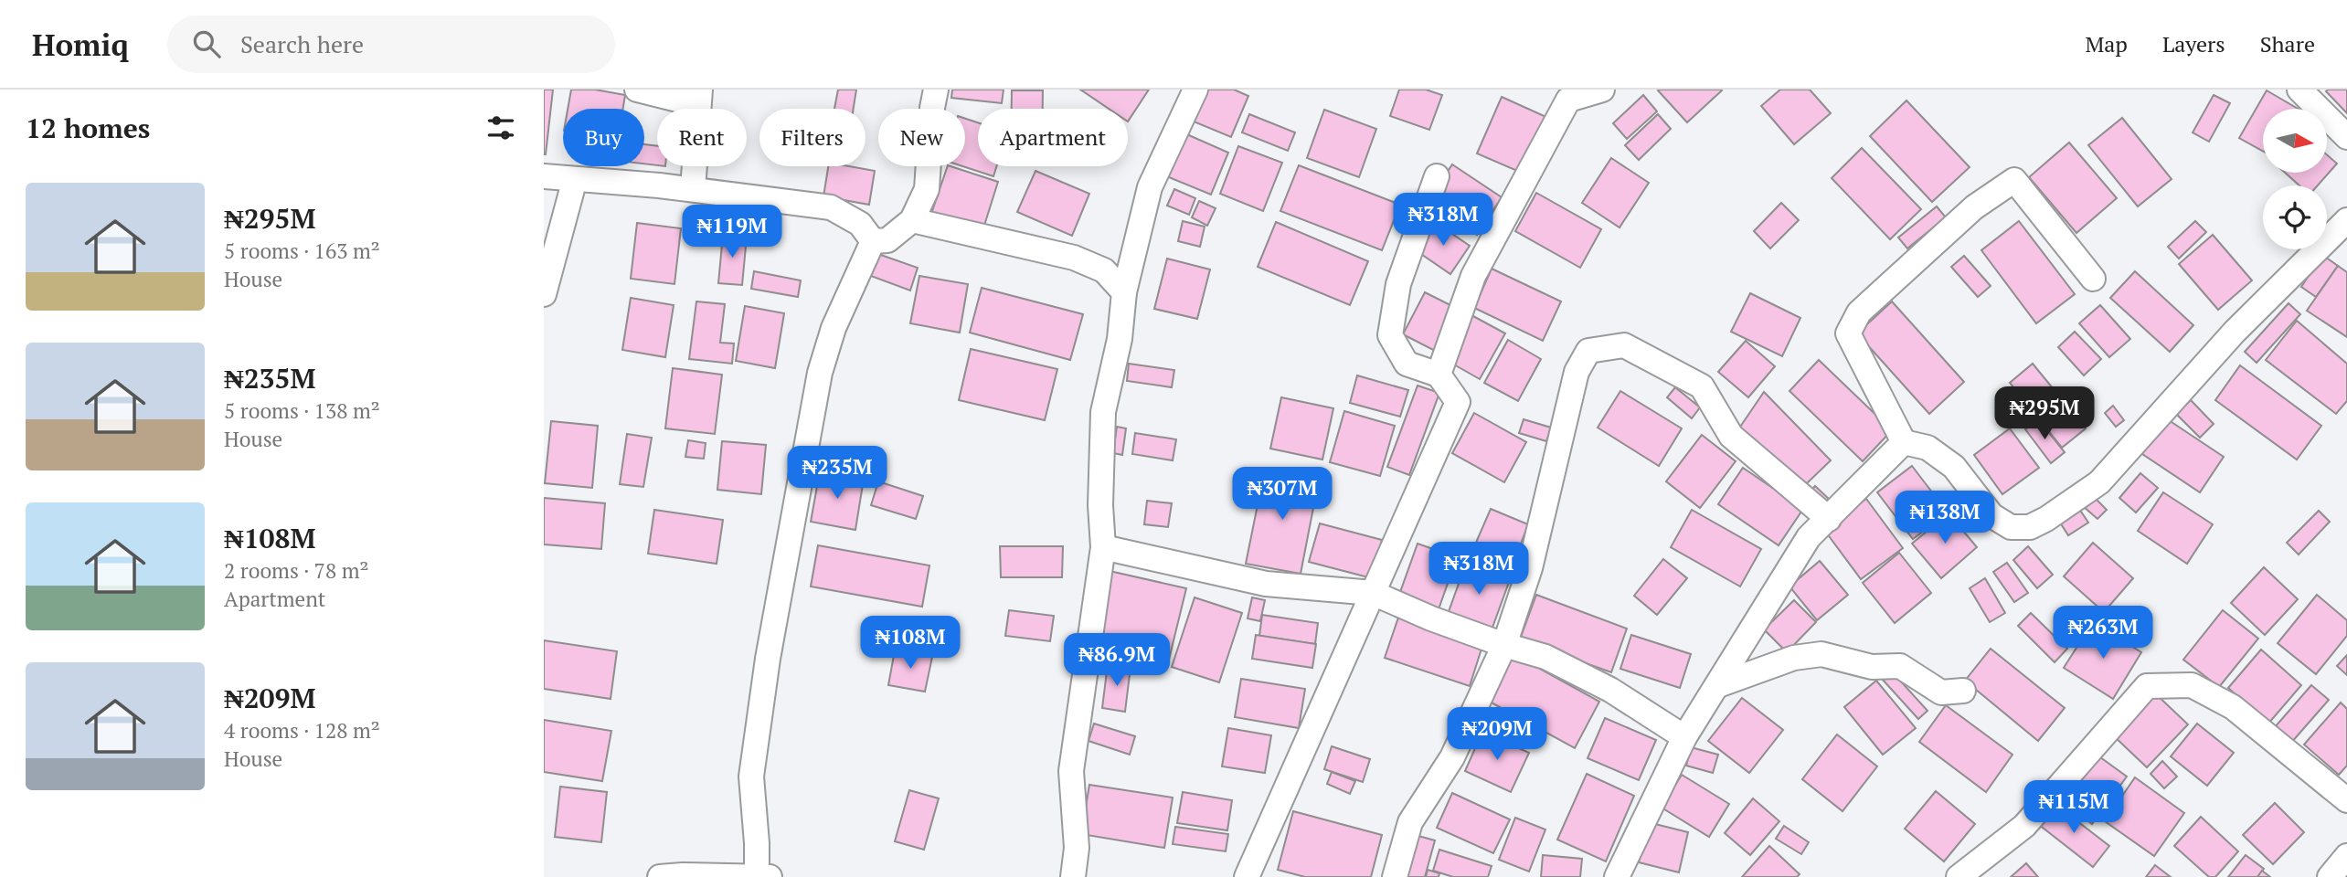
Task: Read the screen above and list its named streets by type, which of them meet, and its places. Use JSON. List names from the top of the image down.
{
  "north": "right",
  "page": {
    "header": "Homiq",
    "search": "Search here",
    "nav": ["Map", "Layers", "Share"],
    "heading": "12 homes",
    "chip": [
      "Buy",
      "Rent",
      "Filters",
      "New",
      "Apartment"
    ],
    "list": [
      {
        "name": "₦295M",
        "note": "5 rooms · 163 m² · House"
      },
      {
        "name": "₦235M",
        "note": "5 rooms · 138 m² · House"
      },
      {
        "name": "₦108M",
        "note": "2 rooms · 78 m² · Apartment"
      },
      {
        "name": "₦209M",
        "note": "4 rooms · 128 m² · House"
      }
    ],
    "price": [
      "₦318M",
      "₦119M",
      "₦295M",
      "₦235M",
      "₦307M",
      "₦138M",
      "₦318M",
      "₦263M",
      "₦108M",
      "₦86.9M",
      "₦209M",
      "₦115M"
    ]
  }
}
